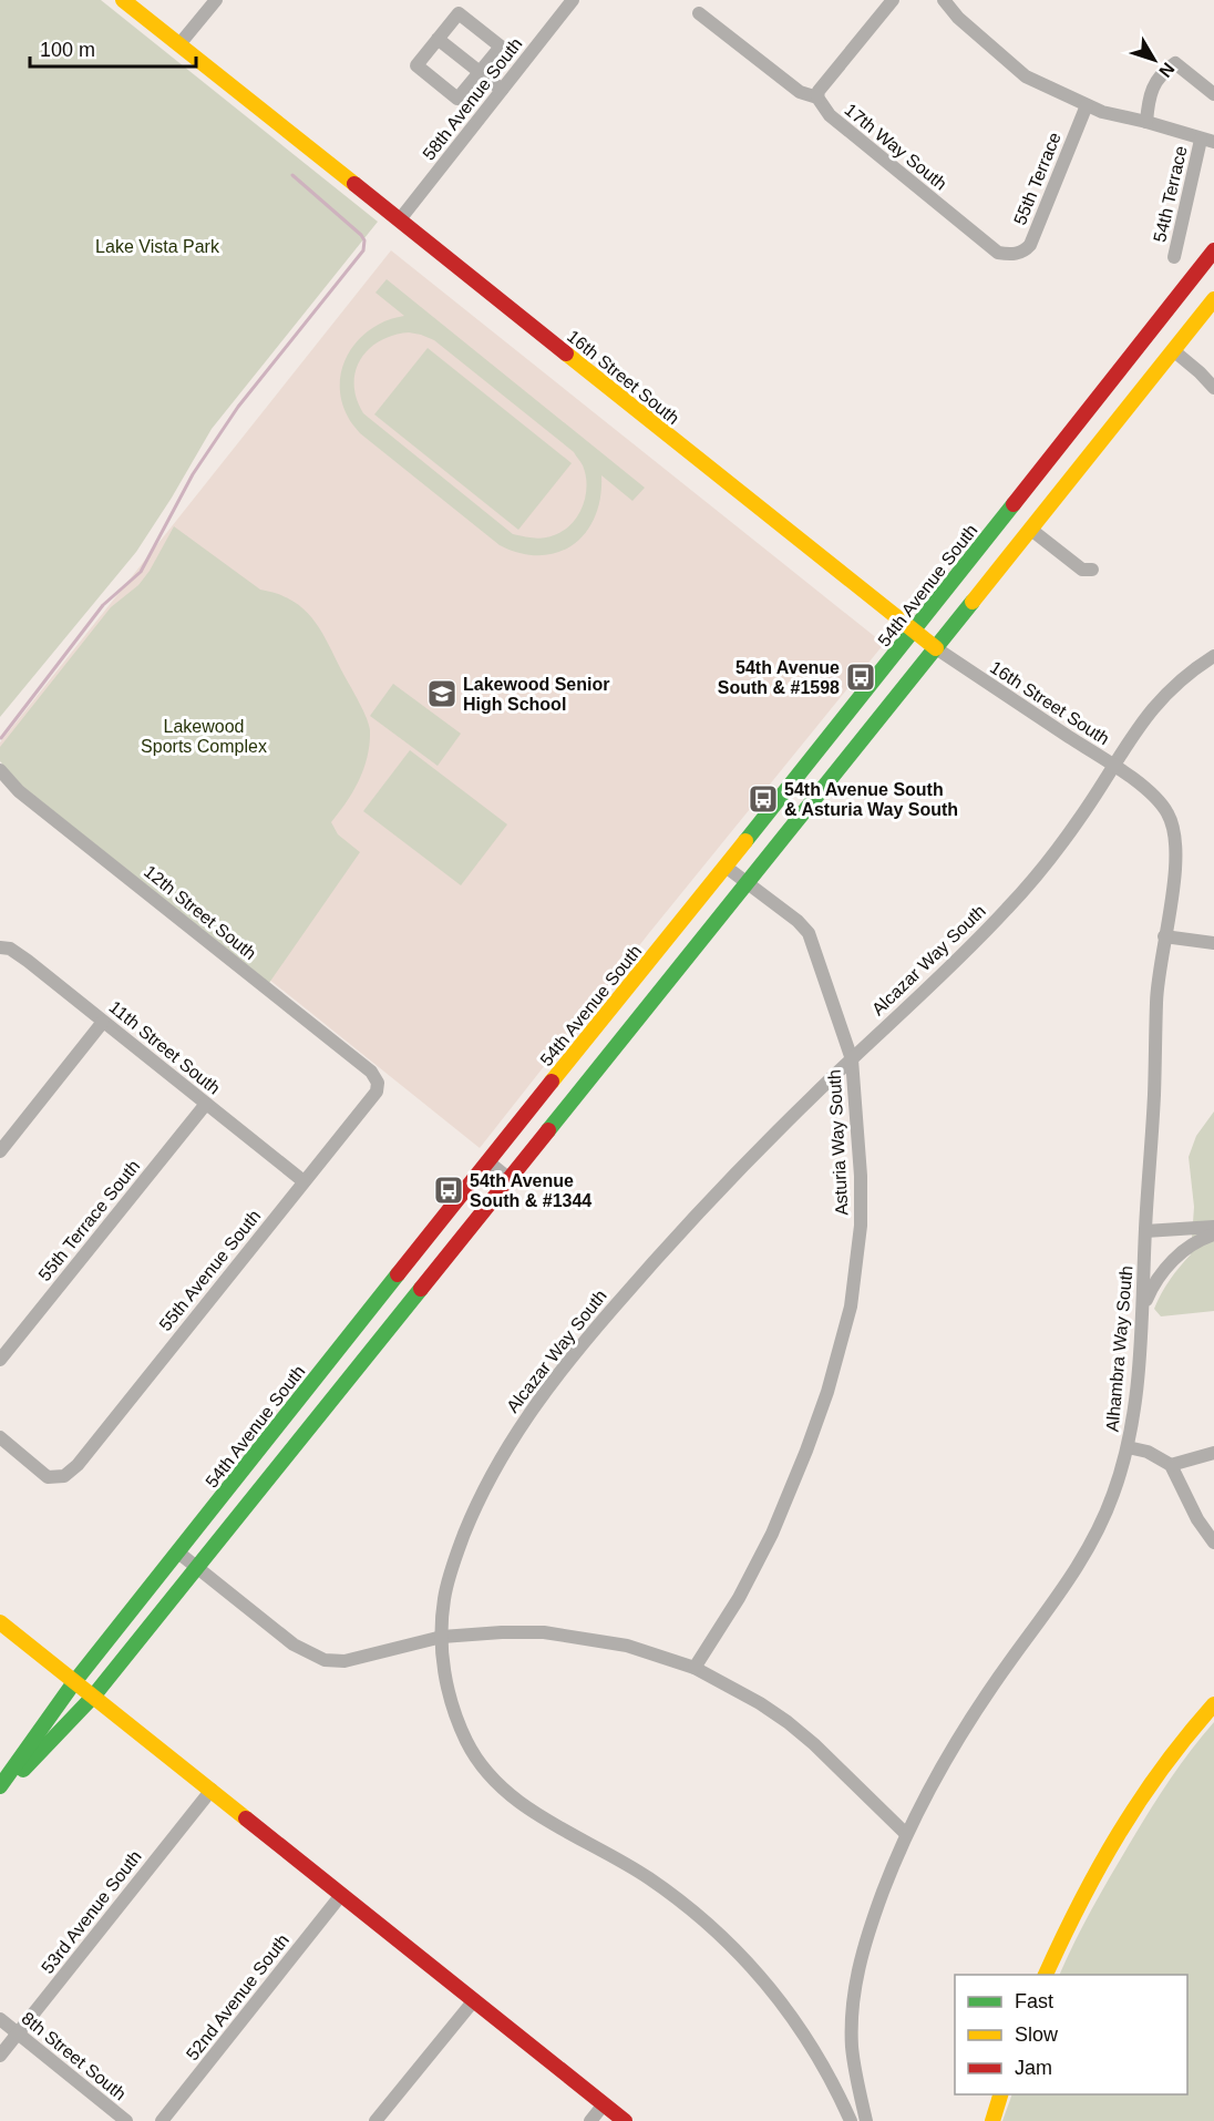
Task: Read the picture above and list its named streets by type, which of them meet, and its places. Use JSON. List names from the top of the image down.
{
  "streets": {
    "main road": ["16th Street South", "54th Avenue South"],
    "street": [
      "58th Avenue South",
      "17th Way South",
      "55th Terrace",
      "54th Terrace",
      "12th Street South",
      "Alcazar Way South",
      "11th Street South",
      "Asturia Way South",
      "55th Terrace South",
      "55th Avenue South",
      "Alhambra Way South",
      "53rd Avenue South",
      "52nd Avenue South",
      "8th Street South"
    ]
  },
  "crossings": [
    ["58th Avenue South", "16th Street South"],
    ["17th Way South", "55th Terrace"],
    ["16th Street South", "54th Avenue South"],
    ["16th Street South", "Alcazar Way South"],
    ["16th Street South", "Alhambra Way South"],
    ["54th Avenue South", "Asturia Way South"],
    ["12th Street South", "55th Avenue South"],
    ["Alcazar Way South", "Asturia Way South"],
    ["Alcazar Way South", "Alhambra Way South"],
    ["11th Street South", "55th Terrace South"],
    ["11th Street South", "55th Avenue South"],
    ["53rd Avenue South", "8th Street South"]
  ],
  "parks": ["Lake Vista Park", "Lakewood Sports Complex"],
  "places": {
    "bus stop": ["54th Avenue South & #1598", "54th Avenue South & Asturia Way South", "54th Avenue South & #1344"],
    "school or university": ["Lakewood Senior High School"]
  },
  "legend": ["Fast", "Slow", "Jam"],
  "scale_bar": "100 m",
  "north": "bottom right"
}
